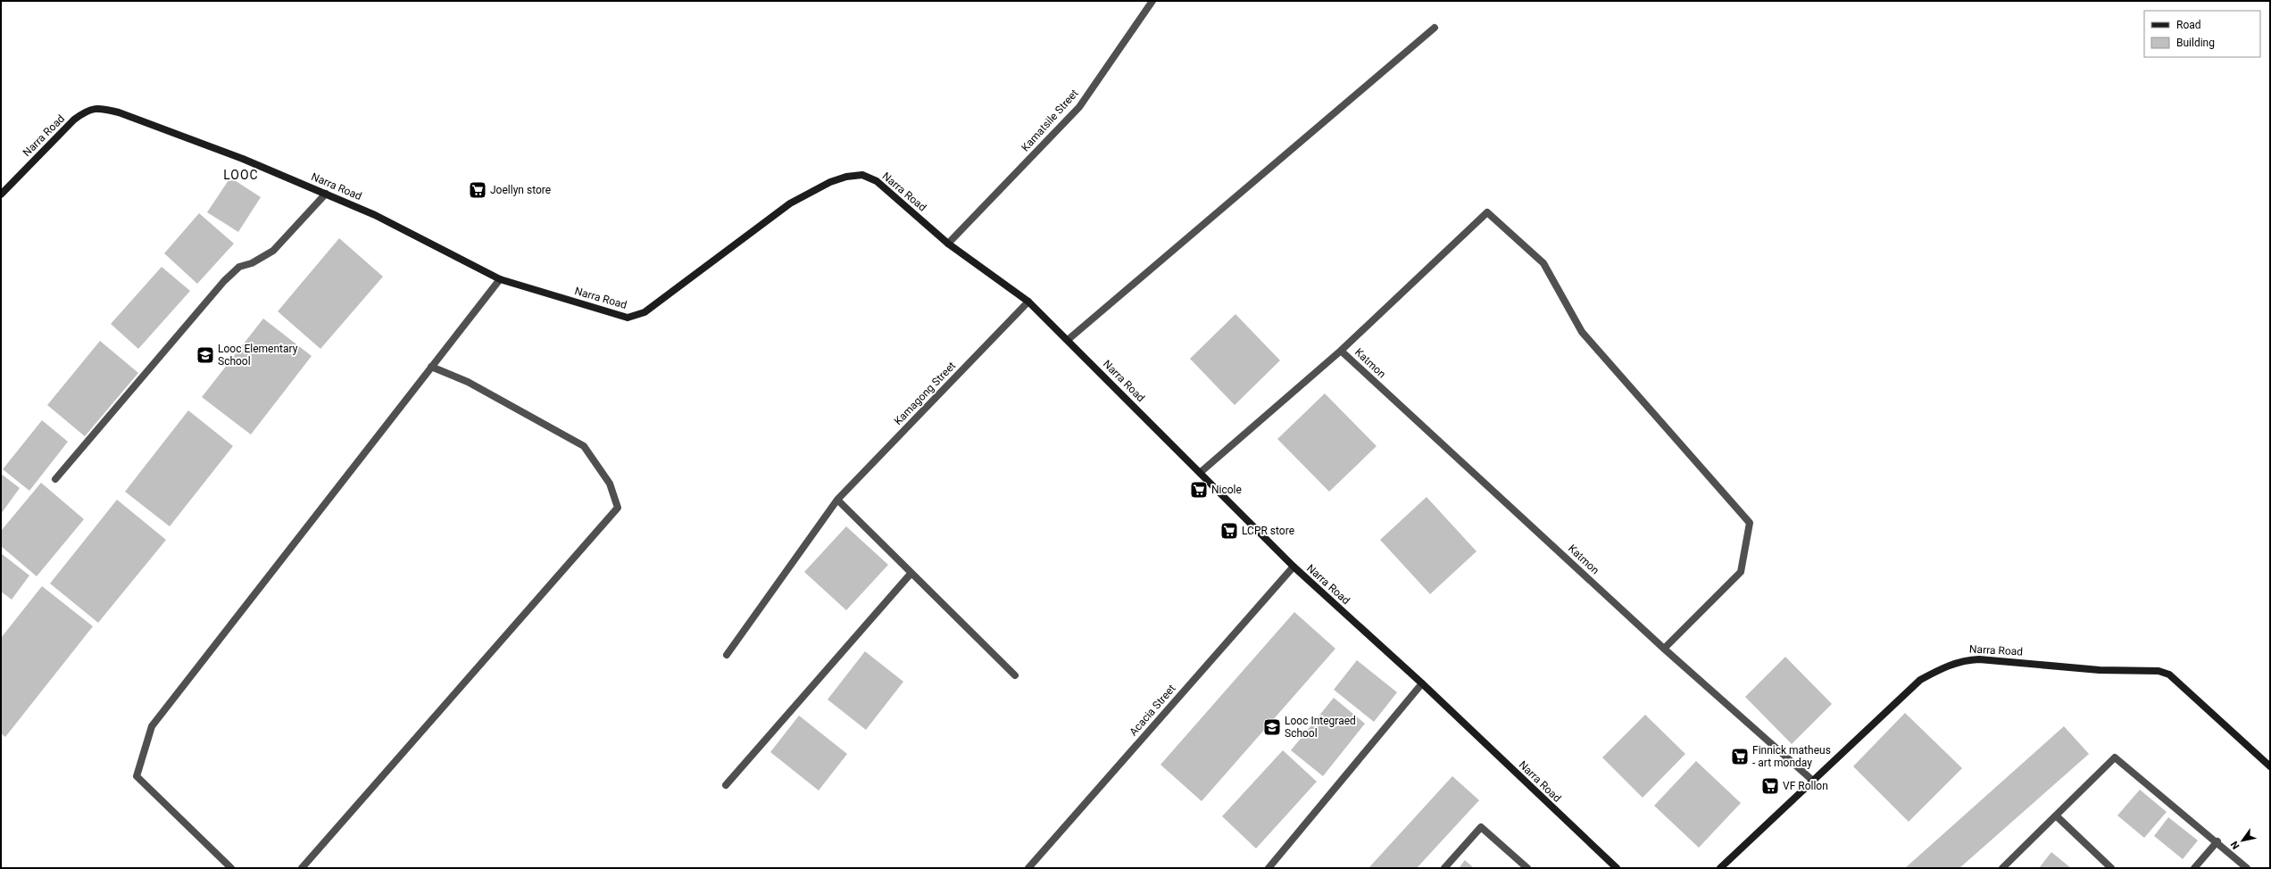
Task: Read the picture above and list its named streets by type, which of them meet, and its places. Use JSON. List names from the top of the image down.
{
  "streets": {
    "main road": ["Narra Road"],
    "street": [
      "Kamatsile Street",
      "Katmon",
      "Kamagong Street",
      "Acacia Street"
    ]
  },
  "crossings": [
    ["Kamatsile Street", "Narra Road"],
    ["Narra Road", "Katmon"],
    ["Narra Road", "Kamagong Street"],
    ["Narra Road", "Acacia Street"]
  ],
  "districts": ["LOOC"],
  "places": {
    "supermarket": [
      "Joellyn store",
      "Nicole",
      "LCPR store",
      "Finnick matheus - art monday",
      "VF Rollon"
    ],
    "school or university": ["Looc Elementary School", "Looc Integraed School"]
  },
  "legend": ["Road", "Building"],
  "north": "bottom left"
}
